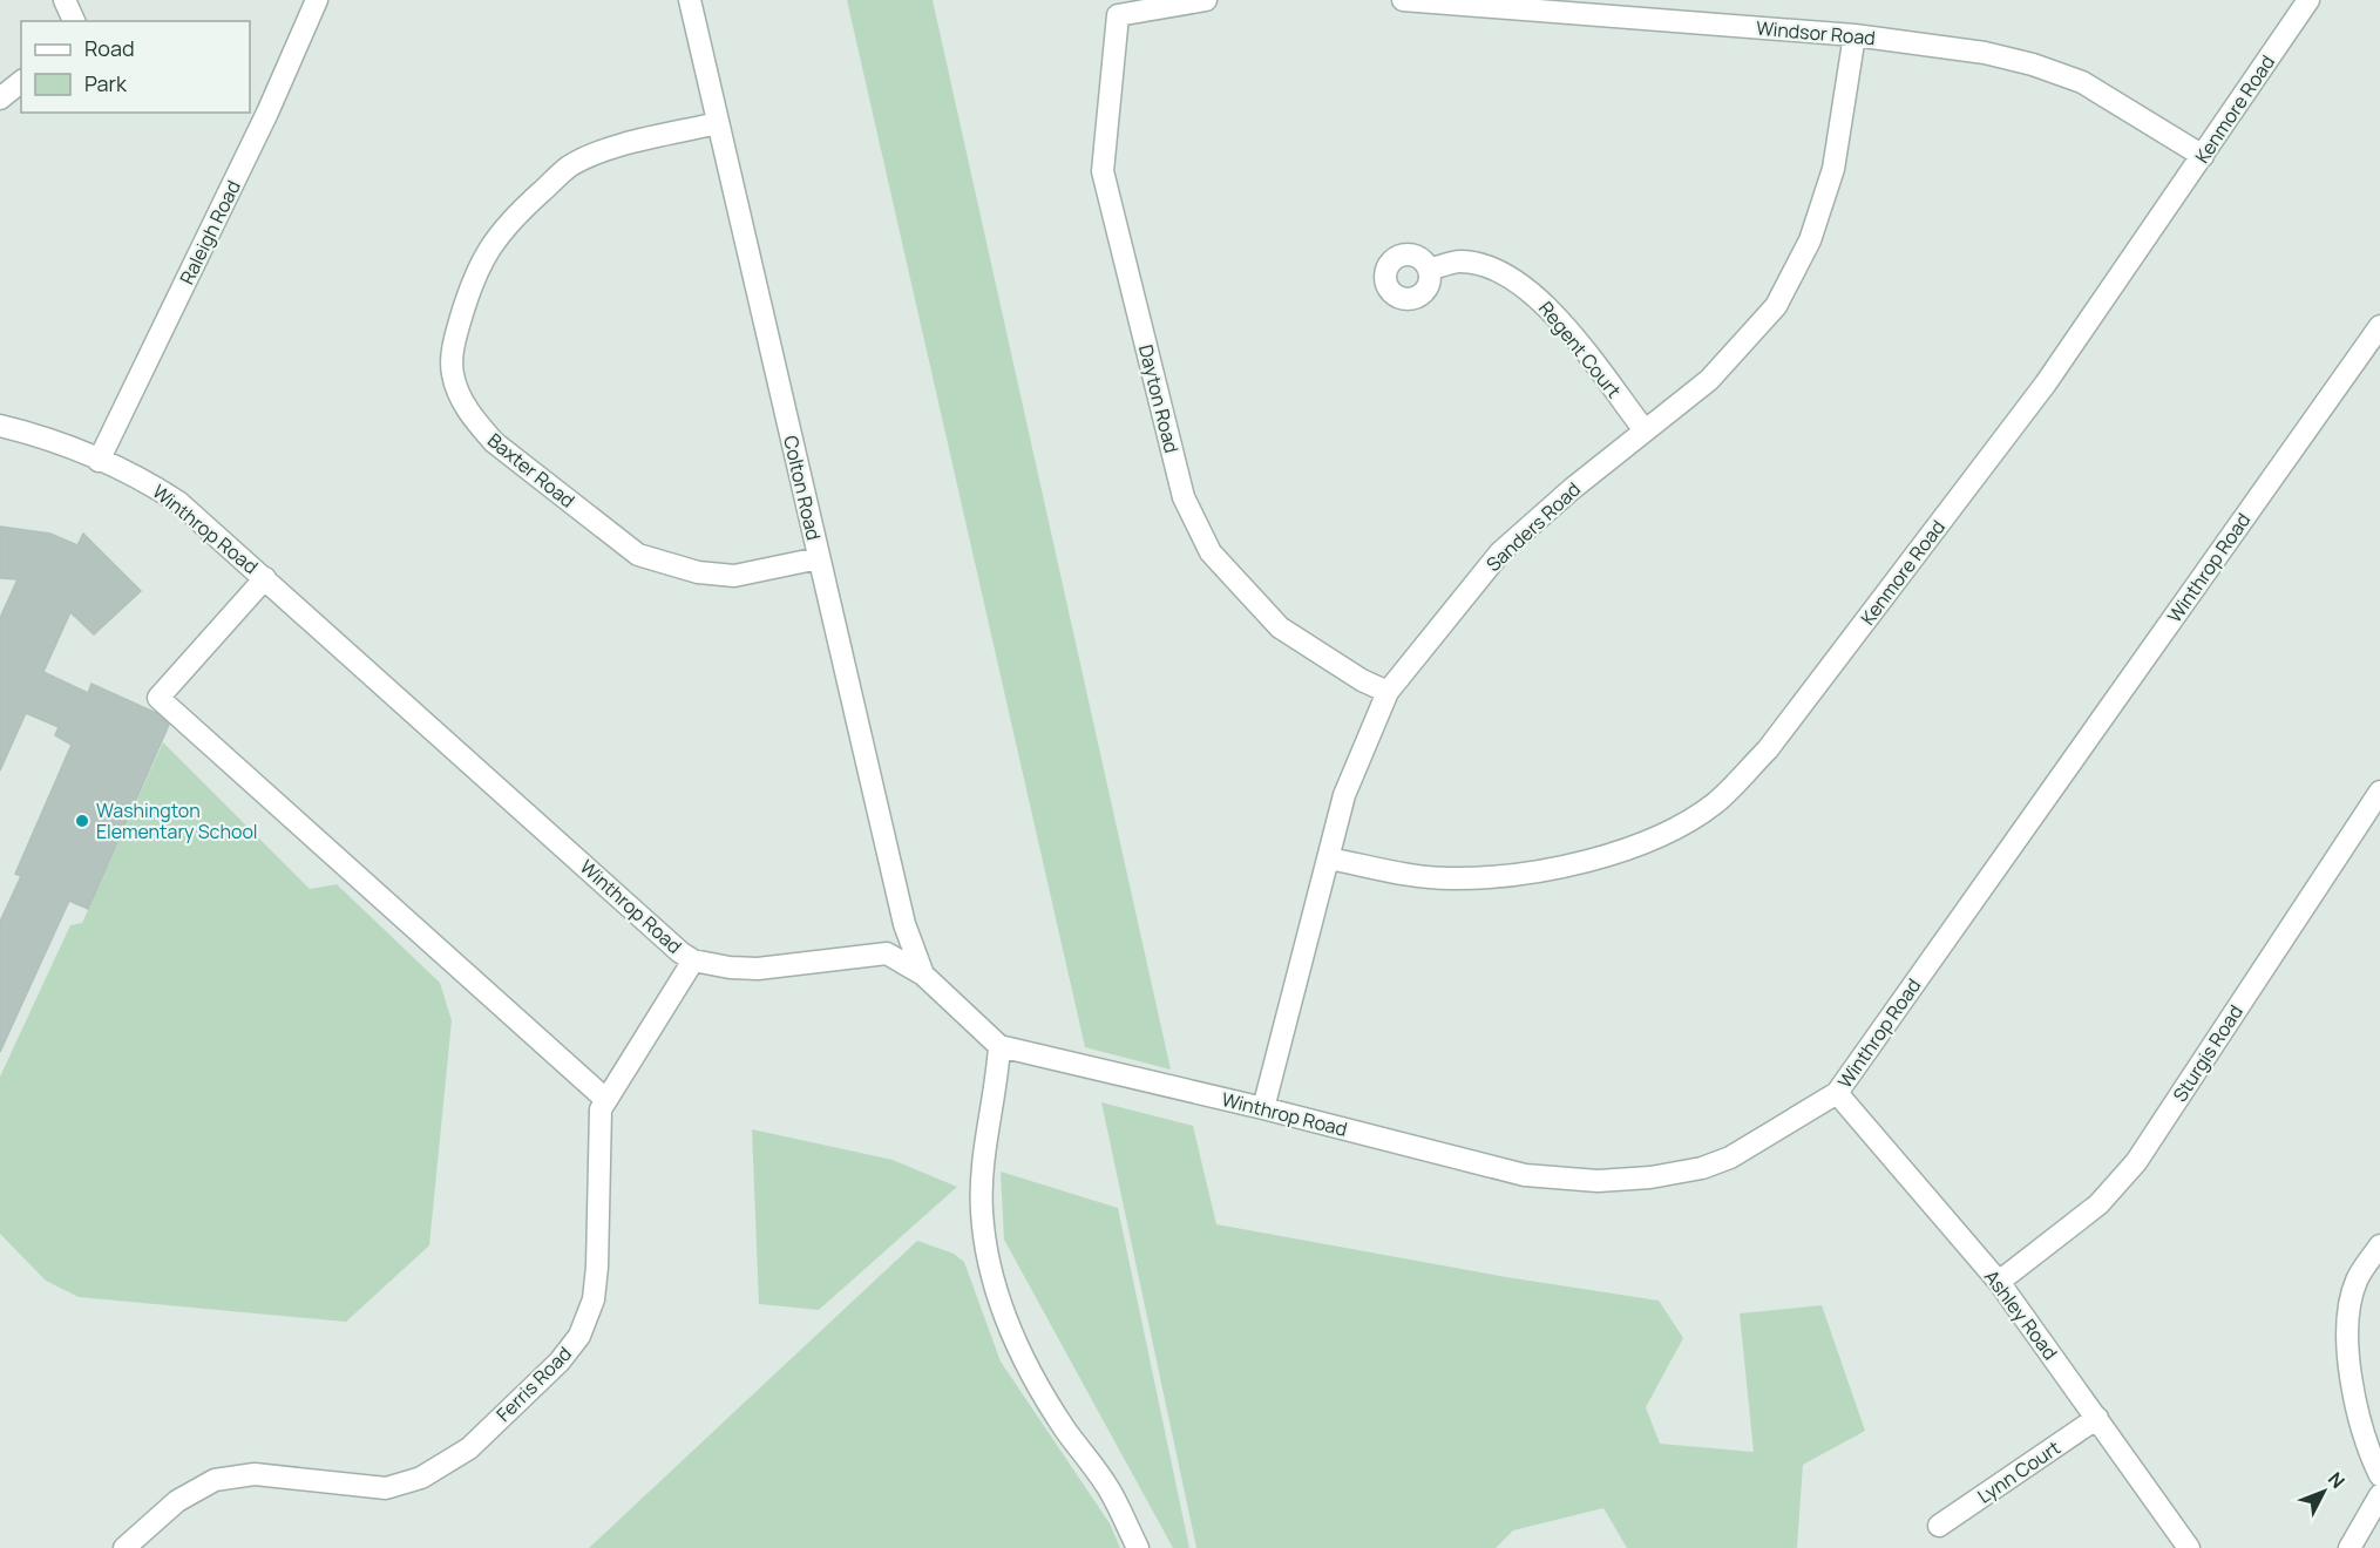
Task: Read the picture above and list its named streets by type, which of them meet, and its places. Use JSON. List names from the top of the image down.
{
  "streets": {
    "street": [
      "Windsor Road",
      "Kenmore Road",
      "Raleigh Road",
      "Regent Court",
      "Dayton Road",
      "Baxter Road",
      "Colton Road",
      "Sanders Road",
      "Winthrop Road",
      "Sturgis Road",
      "Ashley Road",
      "Ferris Road",
      "Lynn Court"
    ]
  },
  "crossings": [
    ["Windsor Road", "Kenmore Road"],
    ["Windsor Road", "Sanders Road"],
    ["Kenmore Road", "Sanders Road"],
    ["Raleigh Road", "Winthrop Road"],
    ["Regent Court", "Sanders Road"],
    ["Dayton Road", "Sanders Road"],
    ["Baxter Road", "Colton Road"],
    ["Colton Road", "Winthrop Road"],
    ["Sanders Road", "Winthrop Road"],
    ["Winthrop Road", "Ashley Road"],
    ["Winthrop Road", "Ferris Road"],
    ["Sturgis Road", "Ashley Road"],
    ["Ashley Road", "Lynn Court"]
  ],
  "places": ["Washington Elementary School"],
  "legend": ["Road", "Park"],
  "north": "top right"
}
